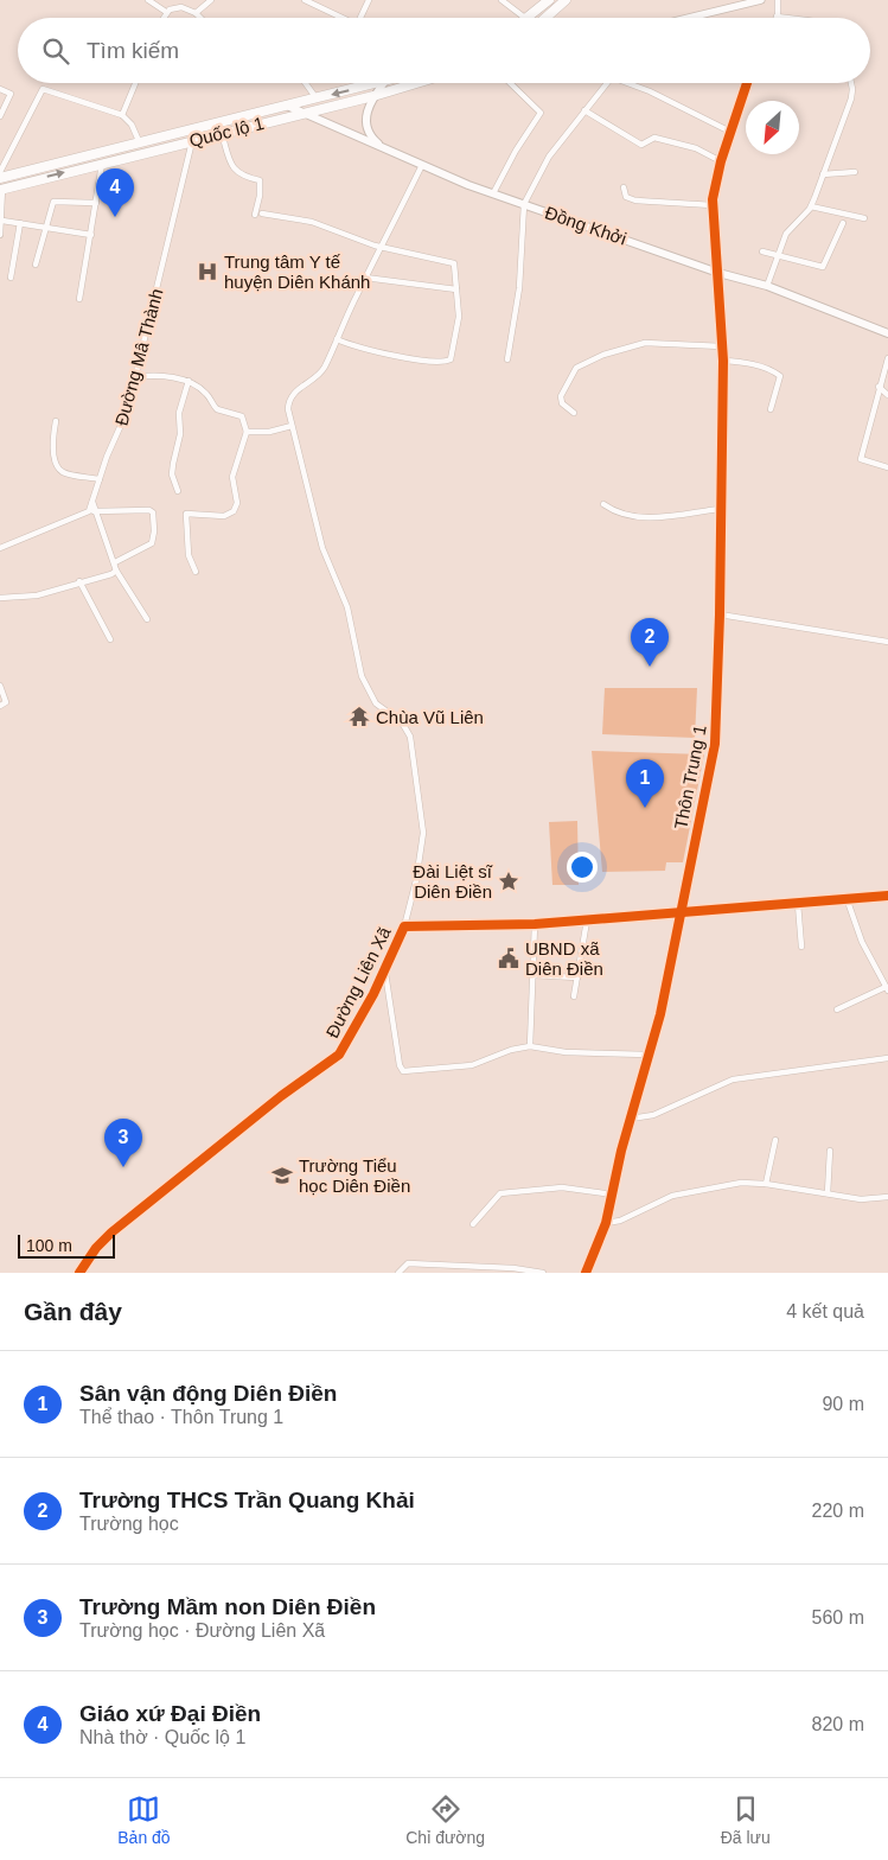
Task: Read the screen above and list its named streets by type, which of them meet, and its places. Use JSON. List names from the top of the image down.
{
  "streets": {
    "highway": ["Quốc lộ 1"],
    "main road": ["Đồng Khởi"],
    "street": ["Đường Mâ Thành", "Thôn Trung 1", "Đường Liên Xã"]
  },
  "crossings": [
    ["Quốc lộ 1", "Đồng Khởi"],
    ["Quốc lộ 1", "Đường Mâ Thành"],
    ["Đồng Khởi", "Thôn Trung 1"],
    ["Thôn Trung 1", "Đường Liên Xã"]
  ],
  "places": {
    "hospital": ["Trung tâm Y tế huyện Diên Khánh"],
    "temple": ["Chùa Vũ Liên"],
    "place": ["Đài Liệt sĩ Diên Điền"],
    "public building": ["UBND xã Diên Điền"],
    "school or university": ["Trường Tiểu học Diên Điền"]
  },
  "scale_bar": "100 m",
  "north": "bottom left",
  "page": {
    "search": "Tìm kiếm",
    "pins": [
      "4",
      "2",
      "1",
      "3"
    ],
    "scale": "100 m",
    "heading": ["Gần đây", "4 kết quả"],
    "list": [
      {
        "mark": "1",
        "name": "Sân vận động Diên Điền",
        "note": "Thể thao · Thôn Trung 1",
        "value": "90 m"
      },
      {
        "mark": "2",
        "name": "Trường THCS Trần Quang Khải",
        "note": "Trường học",
        "value": "220 m"
      },
      {
        "mark": "3",
        "name": "Trường Mầm non Diên Điền",
        "note": "Trường học · Đường Liên Xã",
        "value": "560 m"
      },
      {
        "mark": "4",
        "name": "Giáo xứ Đại Điền",
        "note": "Nhà thờ · Quốc lộ 1",
        "value": "820 m"
      }
    ],
    "nav": ["Bản đồ", "Chỉ đường", "Đã lưu"]
  }
}
